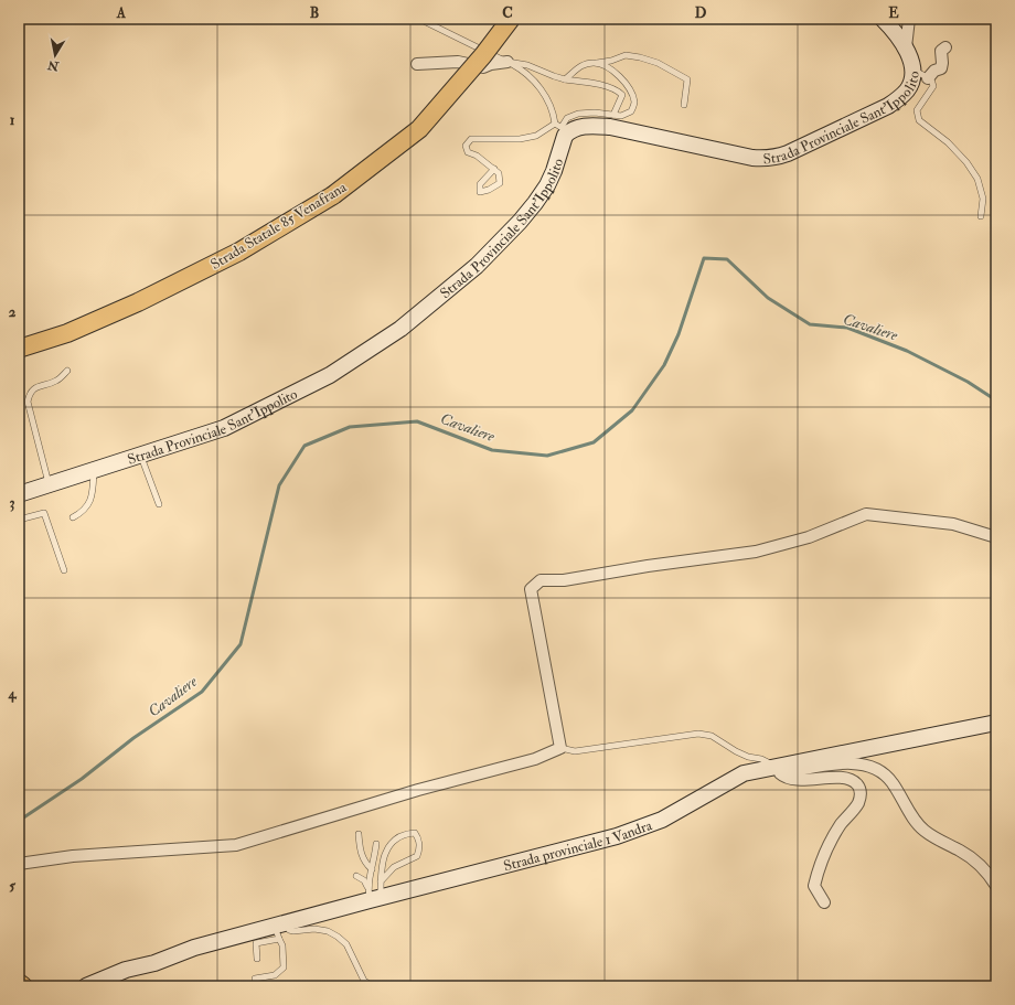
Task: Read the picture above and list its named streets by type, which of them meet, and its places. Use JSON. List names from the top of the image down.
{
  "streets": {
    "highway": ["Strada Statale 85 Venafrana"],
    "main road": ["Strada Provinciale Sant'Ippolito", "Strada provinciale 1 Vandra"]
  },
  "water": ["Cavaliere"],
  "north": "bottom",
  "grid": {
    "columns": [
      "A",
      "B",
      "C",
      "D",
      "E"
    ],
    "rows": [
      "1",
      "2",
      "3",
      "4",
      "5"
    ]
  }
}
